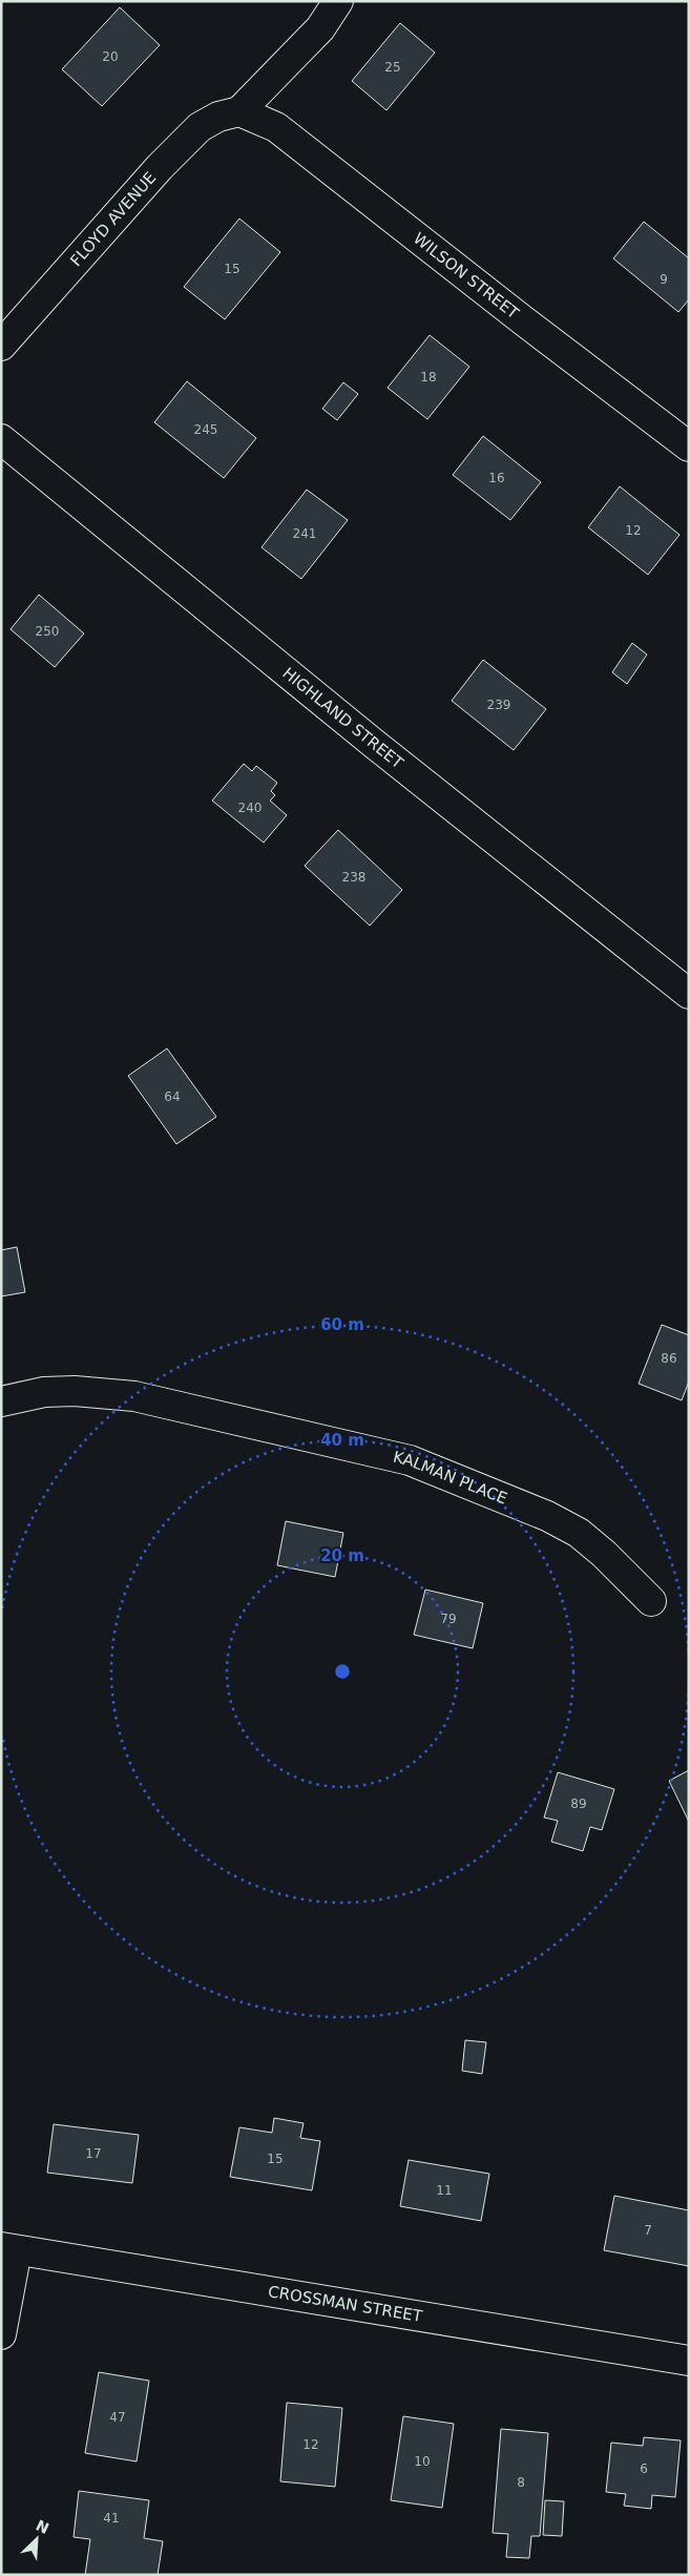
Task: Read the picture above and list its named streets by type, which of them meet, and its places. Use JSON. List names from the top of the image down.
{
  "streets": {
    "street": [
      "FLOYD AVENUE",
      "WILSON STREET",
      "HIGHLAND STREET",
      "KALMAN PLACE",
      "CROSSMAN STREET"
    ]
  },
  "crossings": [
    ["FLOYD AVENUE", "WILSON STREET"]
  ],
  "house_numbers": [
    "20",
    "25",
    "15",
    "9",
    "18",
    "245",
    "16",
    "12",
    "241",
    "250",
    "239",
    "240",
    "238",
    "64",
    "86",
    "79",
    "89",
    "17",
    "15",
    "11",
    "7",
    "47",
    "12",
    "10",
    "6",
    "8",
    "41"
  ],
  "north": "top right",
  "rings": ["60 m", "40 m", "20 m"]
}
